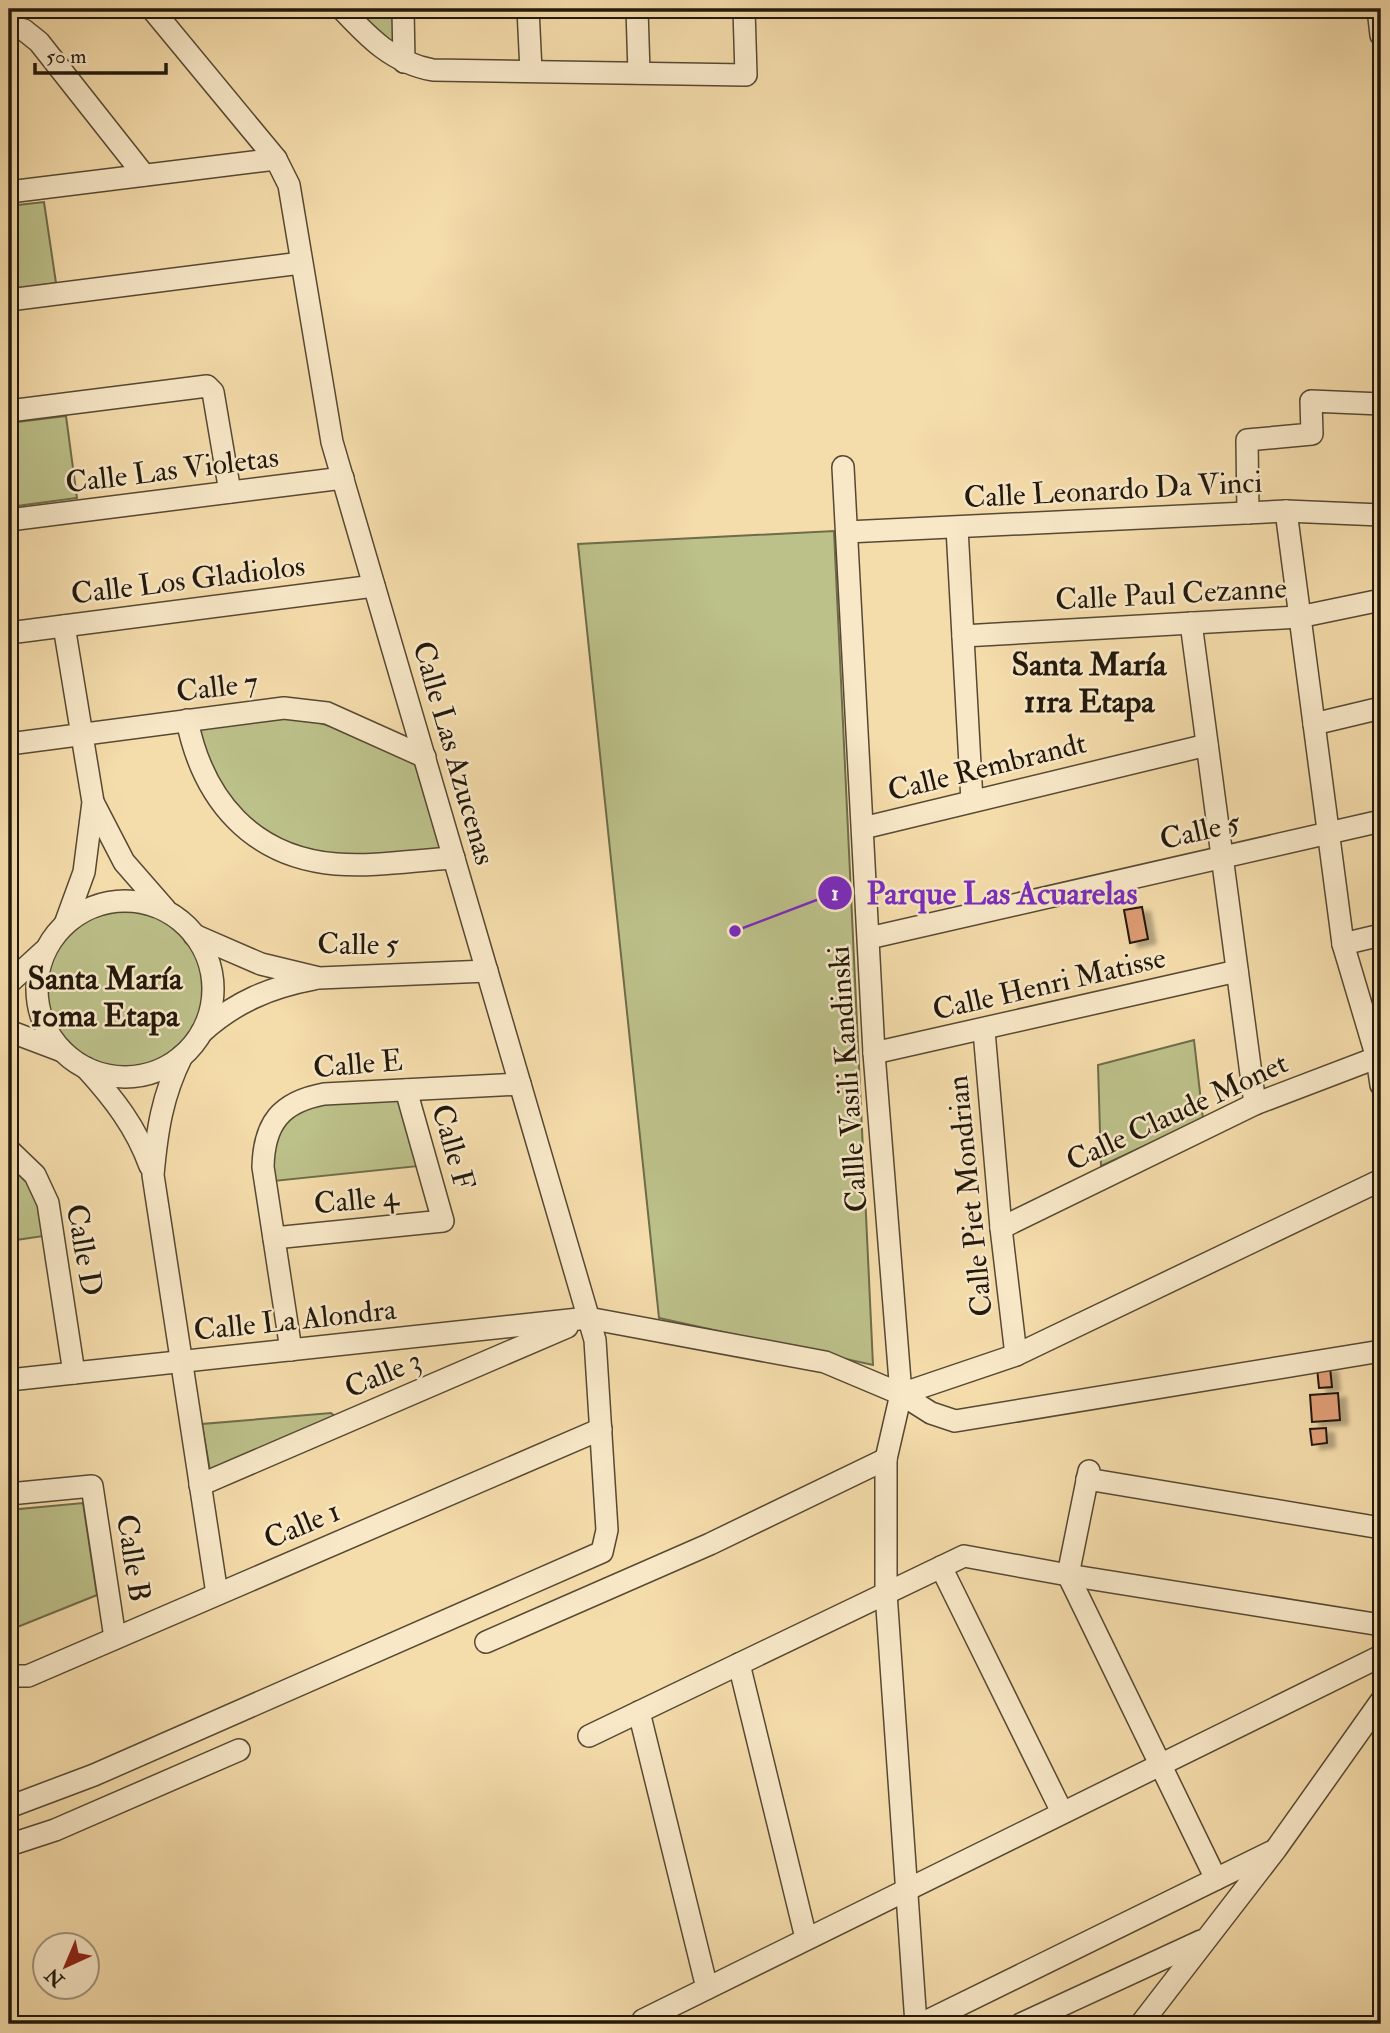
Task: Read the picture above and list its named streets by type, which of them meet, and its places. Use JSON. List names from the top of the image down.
{
  "streets": {
    "street": [
      "Calle Las Violetas",
      "Calle Leonardo Da Vinci",
      "Calle Los Gladiolos",
      "Calle Paul Cezanne",
      "Calle 7",
      "Calle Las Azucenas",
      "Calle Rembrandt",
      "Calle 5",
      "Calle Henri Matisse",
      "Calle E",
      "Callle Vasili Kandinski",
      "Calle Claude Monet",
      "Calle F",
      "Calle Piet Mondrian",
      "Calle 4",
      "Calle D",
      "Calle La Alondra",
      "Calle 3",
      "Calle 1",
      "Calle B"
    ]
  },
  "crossings": [
    ["Calle Las Violetas", "Calle Las Azucenas"],
    ["Calle Leonardo Da Vinci", "Callle Vasili Kandinski"],
    ["Calle Los Gladiolos", "Calle Las Azucenas"],
    ["Calle 7", "Calle Las Azucenas"],
    ["Calle Las Azucenas", "Calle 5"],
    ["Calle Las Azucenas", "Calle E"],
    ["Calle Las Azucenas", "Calle La Alondra"],
    ["Calle Las Azucenas", "Calle 3"],
    ["Calle Las Azucenas", "Calle 1"],
    ["Calle Rembrandt", "Callle Vasili Kandinski"],
    ["Calle 5", "Callle Vasili Kandinski"],
    ["Calle Henri Matisse", "Callle Vasili Kandinski"],
    ["Calle Henri Matisse", "Calle Piet Mondrian"],
    ["Calle E", "Calle F"],
    ["Calle E", "Calle 4"],
    ["Calle E", "Calle La Alondra"],
    ["Callle Vasili Kandinski", "Calle La Alondra"],
    ["Calle Claude Monet", "Calle Piet Mondrian"],
    ["Calle F", "Calle 4"],
    ["Calle D", "Calle La Alondra"],
    ["Calle La Alondra", "Calle 3"],
    ["Calle 1", "Calle B"]
  ],
  "districts": ["Santa María 11ra Etapa", "Santa María 10ma Etapa"],
  "places": ["Parque Las Acuarelas"],
  "scale_bar": "50 m",
  "north": "bottom left"
}
